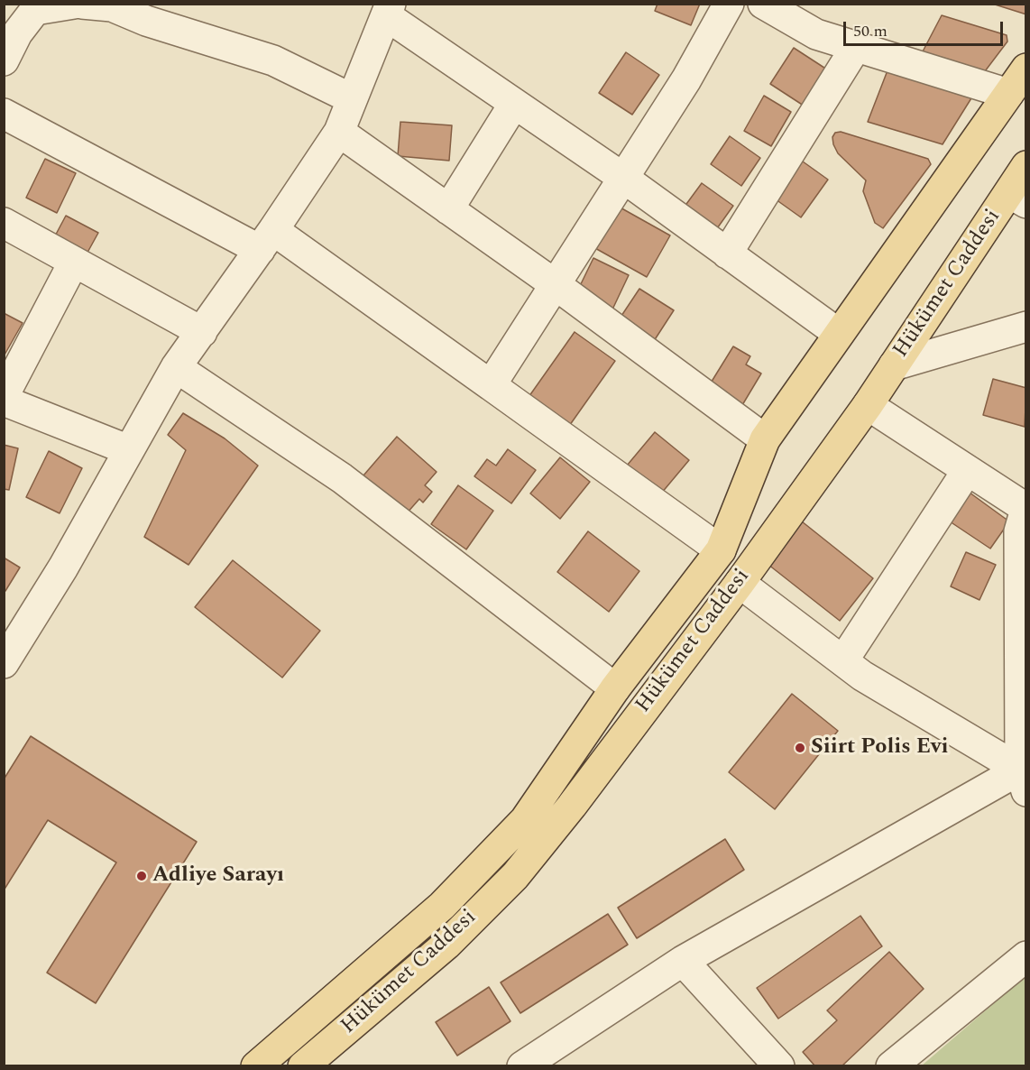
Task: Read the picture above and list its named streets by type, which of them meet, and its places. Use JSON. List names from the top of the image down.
{
  "streets": {
    "main road": ["Hükümet Caddesi"]
  },
  "places": ["Siirt Polis Evi", "Adliye Sarayı"],
  "scale_bar": "50 m"
}
